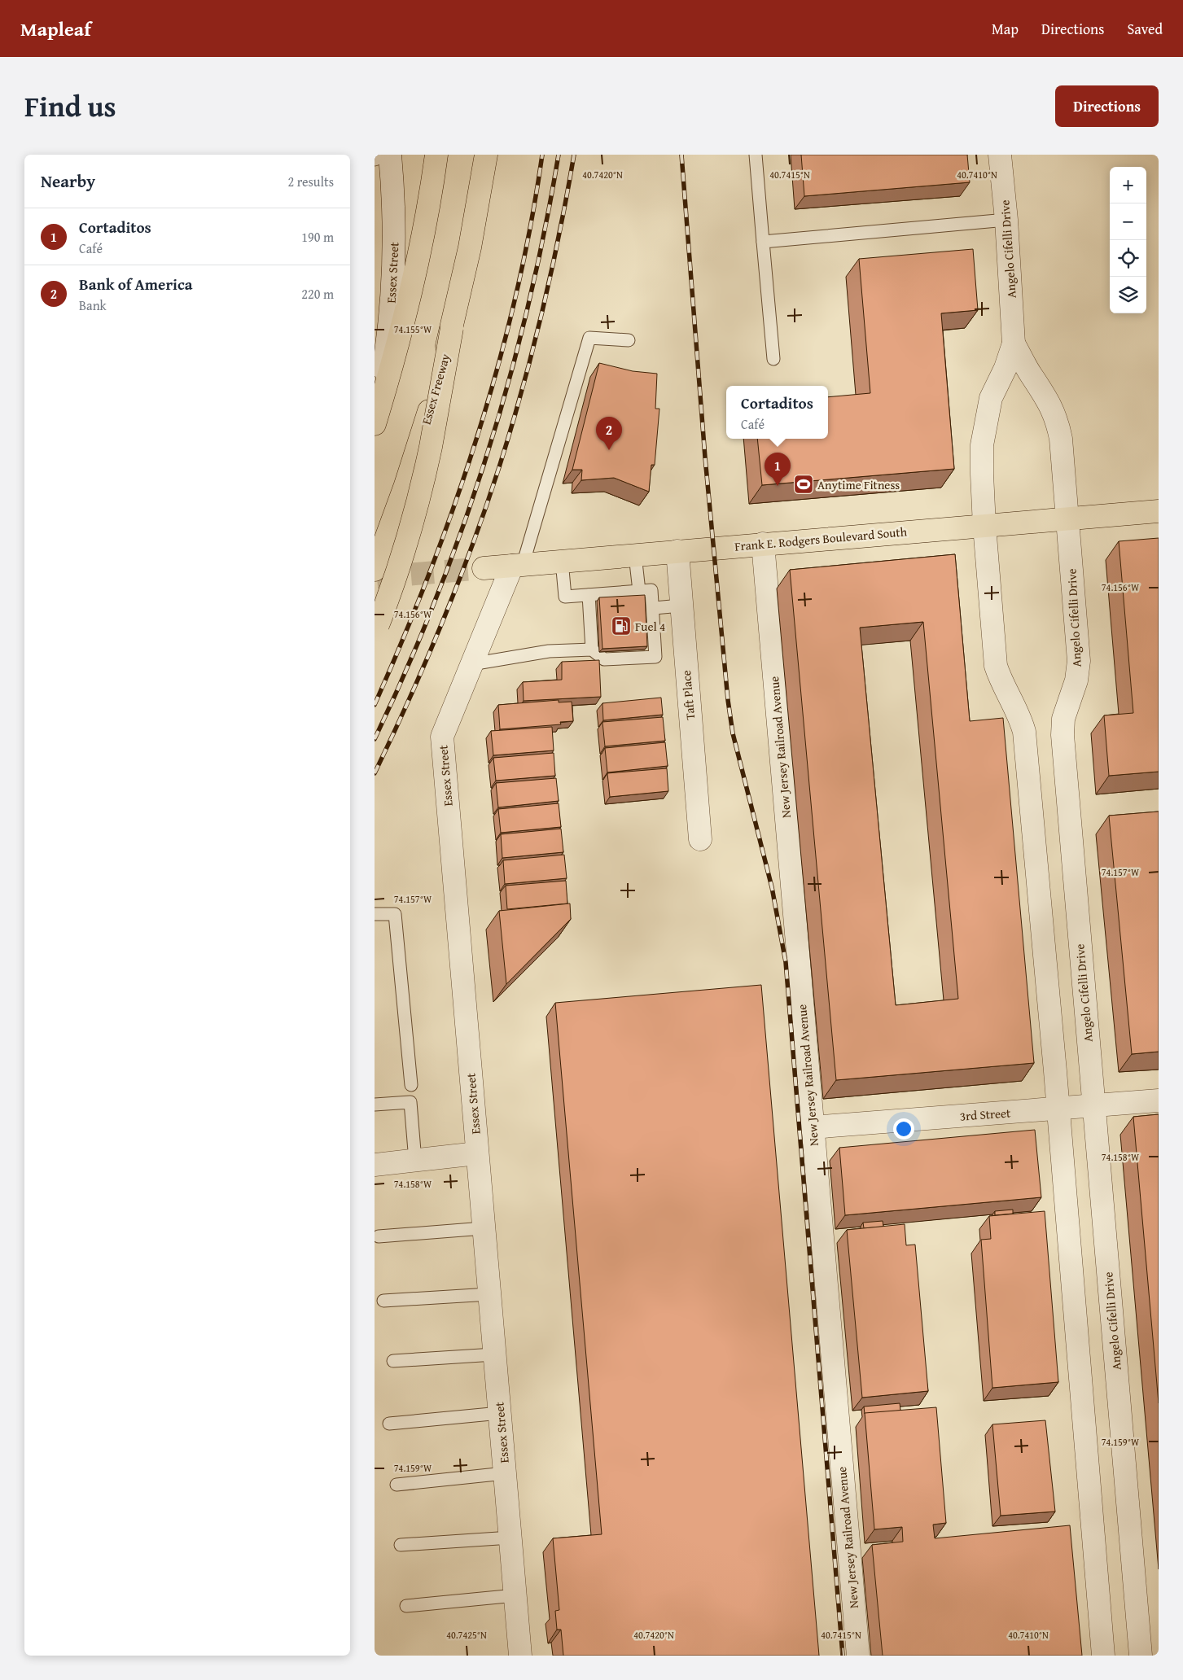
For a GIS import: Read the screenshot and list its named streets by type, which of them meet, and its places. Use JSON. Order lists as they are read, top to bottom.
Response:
{
  "streets": {
    "main road": ["Essex Freeway", "Frank E. Rodgers Boulevard South"],
    "street": [
      "Angelo Cifelli Drive",
      "Essex Street",
      "Taft Place",
      "New Jersey Railroad Avenue",
      "3rd Street"
    ]
  },
  "crossings": [
    ["Angelo Cifelli Drive", "Frank E. Rodgers Boulevard South"],
    ["Angelo Cifelli Drive", "3rd Street"],
    ["Essex Street", "Frank E. Rodgers Boulevard South"],
    ["Frank E. Rodgers Boulevard South", "Taft Place"],
    ["Frank E. Rodgers Boulevard South", "New Jersey Railroad Avenue"],
    ["New Jersey Railroad Avenue", "3rd Street"]
  ],
  "places": {
    "sports": ["Anytime Fitness"],
    "fuel station": ["Fuel 4"]
  },
  "page": {
    "header": "Mapleaf",
    "nav": ["Map", "Directions", "Saved"],
    "title": "Find us",
    "buttons": "Directions",
    "heading": ["Nearby", "2 results"],
    "map_buttons": ["+", "−"],
    "list": [
      {
        "mark": "1",
        "name": "Cortaditos",
        "note": "Café",
        "value": "190 m"
      },
      {
        "mark": "2",
        "name": "Bank of America",
        "note": "Bank",
        "value": "220 m"
      }
    ],
    "popup": ["Cortaditos", "Café"],
    "pins": ["2", "1"]
  },
  "coordinates": [
    "40.7420°N",
    "40.7415°N",
    "40.7410°N",
    "74.155°W",
    "74.156°W",
    "74.157°W",
    "74.158°W",
    "74.159°W",
    "40.7425°N"
  ]
}
